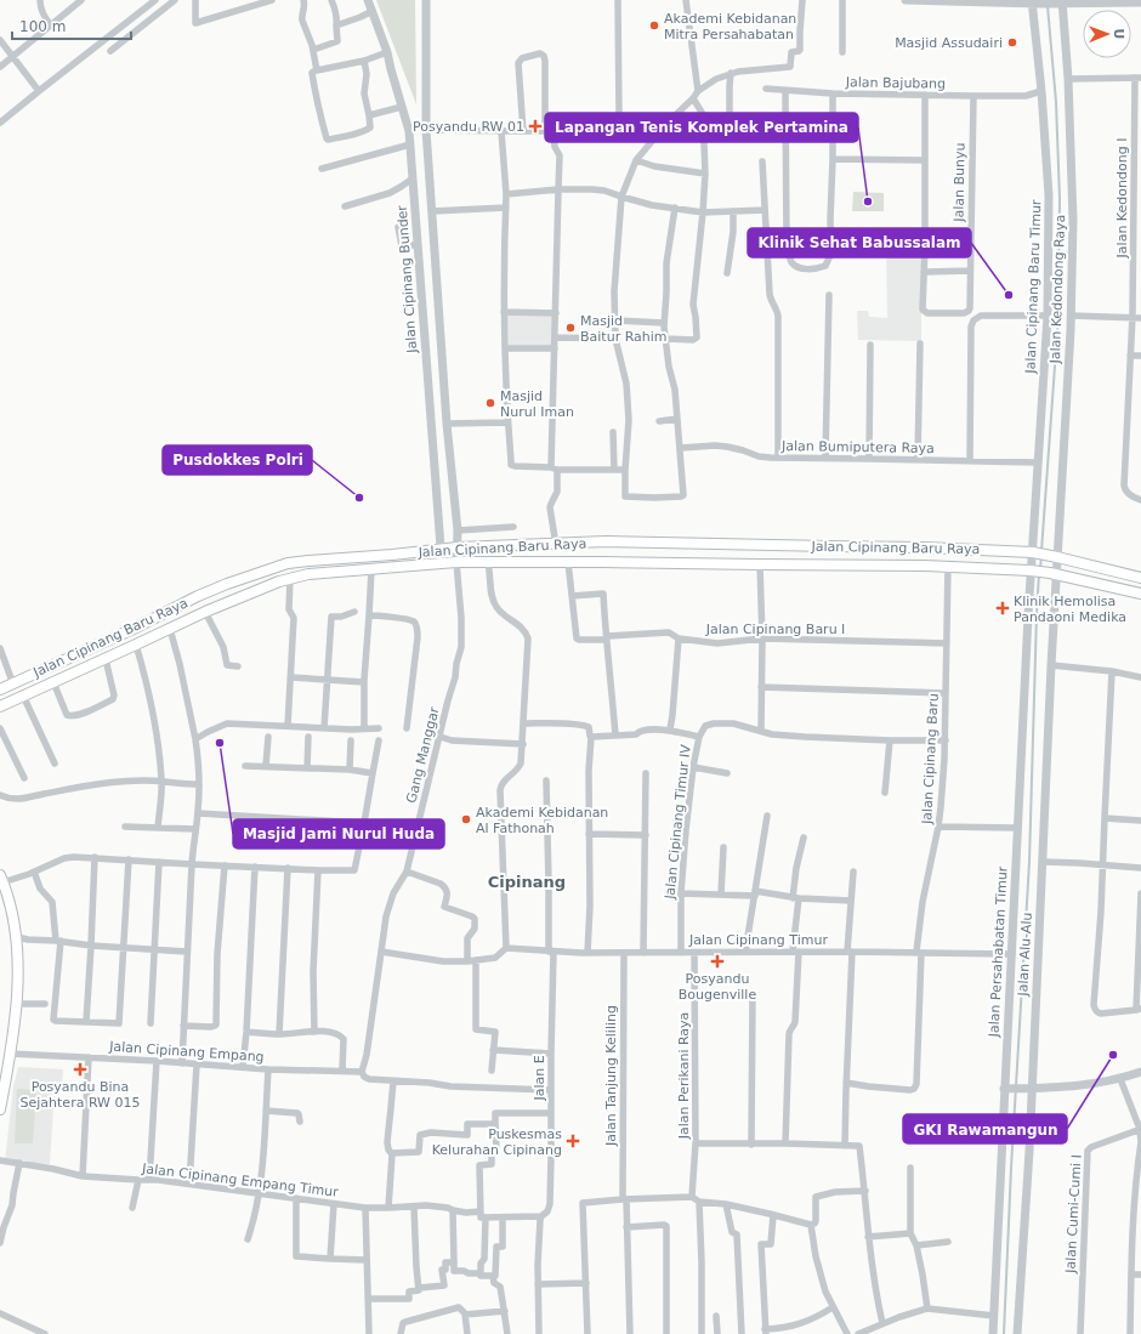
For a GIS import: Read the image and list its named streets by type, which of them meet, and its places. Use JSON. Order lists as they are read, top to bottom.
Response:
{
  "streets": {
    "main road": ["Jalan Cipinang Baru Raya"],
    "street": [
      "Jalan Bajubang",
      "Jalan Bunyu",
      "Jalan Kedondong I",
      "Jalan Cipinang Bunder",
      "Jalan Cipinang Baru Timur",
      "Jalan Kedondong Raya",
      "Jalan Bumiputera Raya",
      "Jalan Cipinang Baru I",
      "Gang Manggar",
      "Jalan Cipinang Baru",
      "Jalan Cipinang Timur IV",
      "Jalan Cipinang Timur",
      "Jalan Persahabatan Timur",
      "Jalan Alu-Alu",
      "Jalan Cipinang Empang",
      "Jalan Tanjung Keliling",
      "Jalan Perikani Raya",
      "Jalan E",
      "Jalan Cipinang Empang Timur",
      "Jalan Cumi-Cumi I"
    ]
  },
  "crossings": [
    ["Jalan Bajubang", "Jalan Bunyu"],
    ["Jalan Bajubang", "Jalan Cipinang Baru Timur"],
    ["Jalan Kedondong I", "Jalan Kedondong Raya"],
    ["Jalan Cipinang Bunder", "Jalan Cipinang Baru Raya"],
    ["Jalan Cipinang Baru Timur", "Jalan Bumiputera Raya"],
    ["Jalan Cipinang Baru Timur", "Jalan Cipinang Baru Raya"],
    ["Jalan Cipinang Baru Timur", "Jalan Persahabatan Timur"],
    ["Jalan Kedondong Raya", "Jalan Cipinang Baru Raya"],
    ["Jalan Kedondong Raya", "Jalan Alu-Alu"],
    ["Jalan Cipinang Baru Raya", "Gang Manggar"],
    ["Jalan Cipinang Baru Raya", "Jalan Cipinang Baru"],
    ["Jalan Cipinang Baru Raya", "Jalan Persahabatan Timur"],
    ["Jalan Cipinang Baru Raya", "Jalan Alu-Alu"],
    ["Jalan Cipinang Baru I", "Jalan Cipinang Baru"],
    ["Gang Manggar", "Jalan Cipinang Timur"],
    ["Jalan Cipinang Baru", "Jalan Cipinang Timur"],
    ["Jalan Cipinang Timur IV", "Jalan Cipinang Timur"],
    ["Jalan Cipinang Timur", "Jalan Persahabatan Timur"],
    ["Jalan Cipinang Timur", "Jalan Tanjung Keliling"],
    ["Jalan Cipinang Timur", "Jalan Perikani Raya"],
    ["Jalan Cipinang Timur", "Jalan E"],
    ["Jalan E", "Jalan Cipinang Empang Timur"]
  ],
  "districts": ["Cipinang"],
  "places": {
    "other": [
      "Akademi Kebidanan Mitra Persahabatan",
      "Masjid Assudairi",
      "Lapangan Tenis Komplek Pertamina",
      "Klinik Sehat Babussalam",
      "Masjid Baitur Rahim",
      "Masjid Nurul Iman",
      "Pusdokkes Polri",
      "Masjid Jami Nurul Huda",
      "Akademi Kebidanan Al Fathonah",
      "GKI Rawamangun"
    ],
    "health": [
      "Posyandu RW 01",
      "Klinik Hemolisa Pandaoni Medika",
      "Posyandu Bougenville",
      "Posyandu Bina Sejahtera RW 015",
      "Puskesmas Kelurahan Cipinang"
    ]
  },
  "scale_bar": "100 m",
  "north": "right"
}
